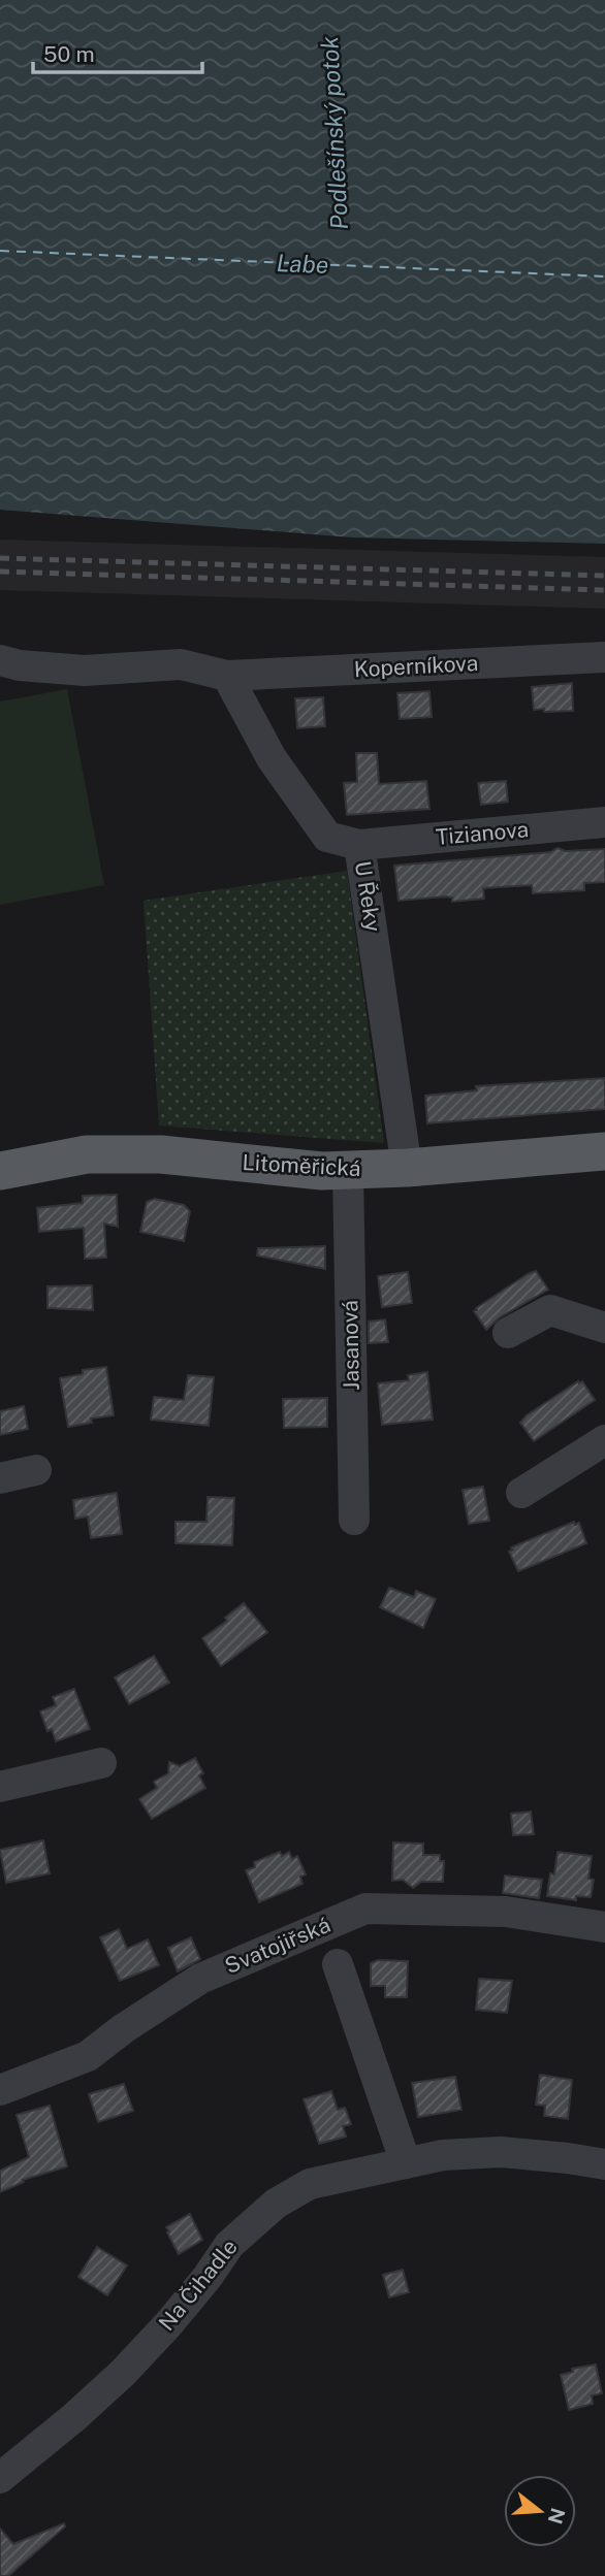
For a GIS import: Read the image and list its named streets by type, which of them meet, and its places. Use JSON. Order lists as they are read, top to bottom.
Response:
{
  "streets": {
    "main road": ["Litoměřická"],
    "street": [
      "Koperníkova",
      "Tizianova",
      "U Řeky",
      "Jasanová",
      "Svatojiřská",
      "Na Čihadle"
    ]
  },
  "crossings": [
    ["Koperníkova", "U Řeky"],
    ["Tizianova", "U Řeky"],
    ["U Řeky", "Litoměřická"],
    ["Litoměřická", "Jasanová"]
  ],
  "water": ["Podlešínský potok", "Labe"],
  "scale_bar": "50 m",
  "north": "right"
}
